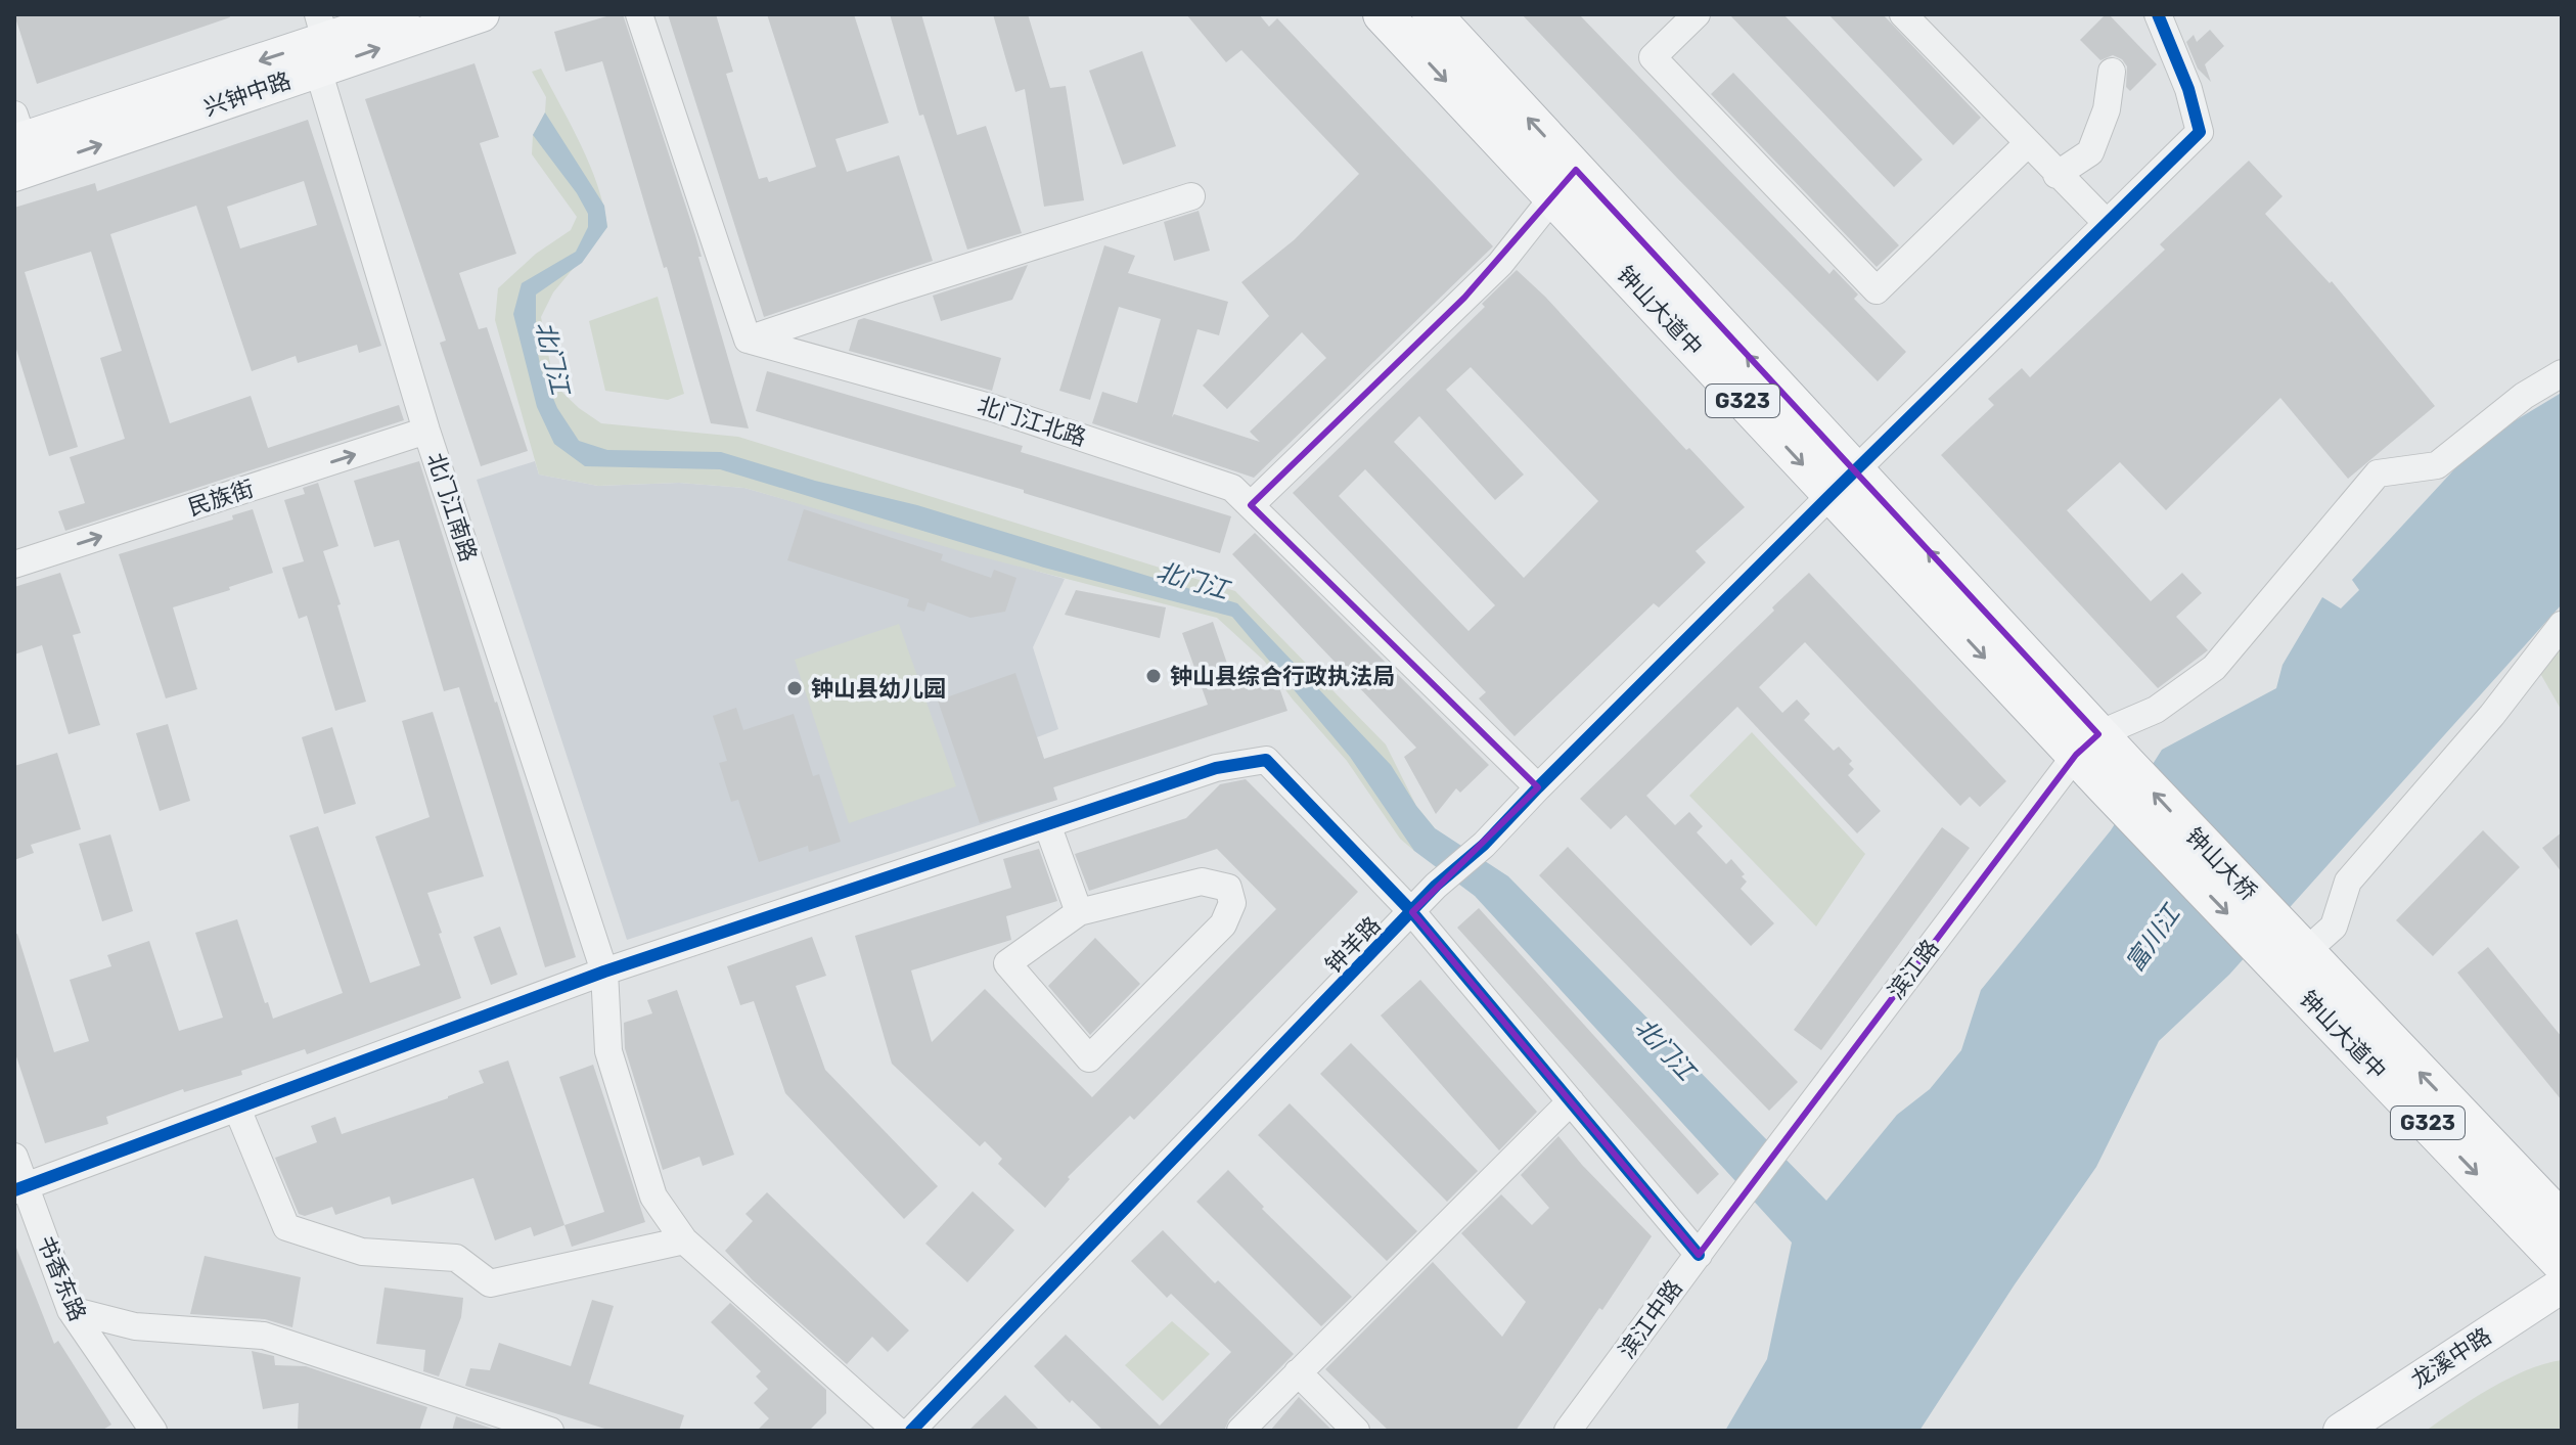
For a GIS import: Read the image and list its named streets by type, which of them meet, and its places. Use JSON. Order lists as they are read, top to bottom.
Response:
{
  "streets": {
    "highway": ["钟山大道中", "G323", "钟山大桥"],
    "main road": ["兴钟中路", "龙溪中路"],
    "street": [
      "北门江北路",
      "民族街",
      "北门江南路",
      "钟羊路",
      "滨江路",
      "书香东路",
      "滨江中路"
    ]
  },
  "crossings": [
    ["兴钟中路", "北门江南路"],
    ["钟山大道中", "钟山大桥"],
    ["钟山大道中", "钟羊路"],
    ["钟山大道中", "滨江路"],
    ["北门江北路", "钟羊路"],
    ["民族街", "北门江南路"],
    ["滨江路", "滨江中路"]
  ],
  "one_way": ["民族街"],
  "water": ["北门江", "富川江"],
  "places": ["钟山县综合行政执法局", "钟山县幼儿园"]
}
